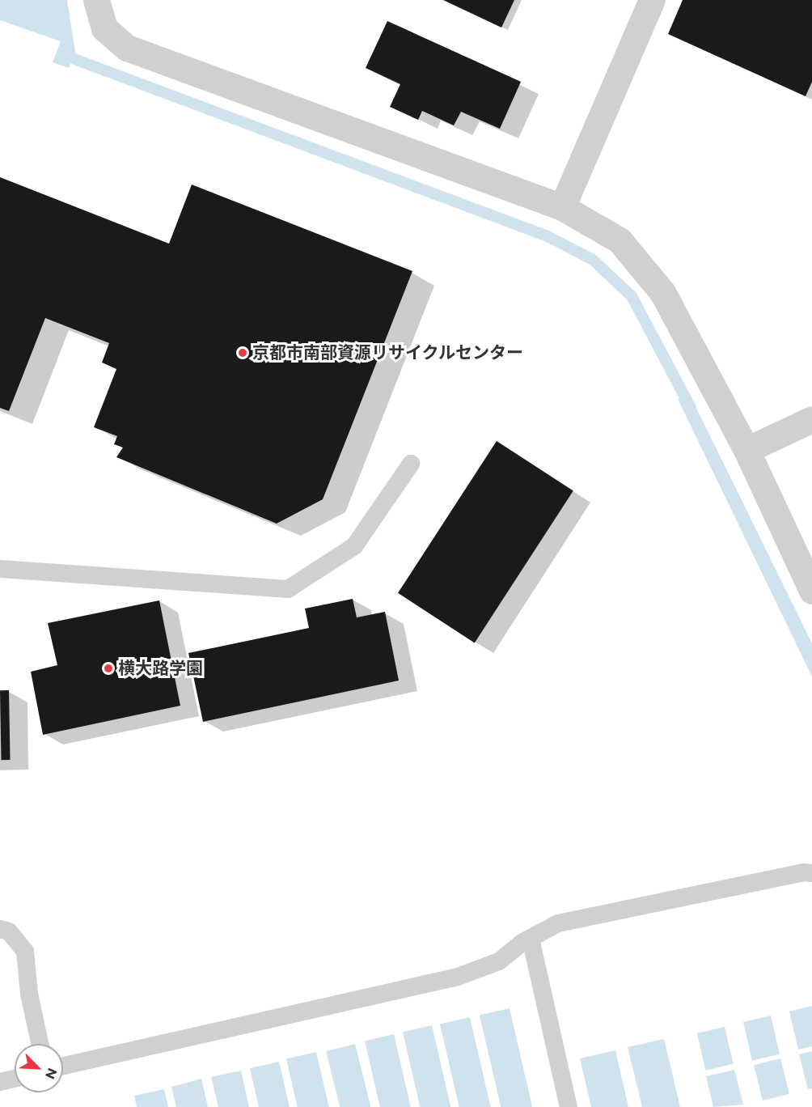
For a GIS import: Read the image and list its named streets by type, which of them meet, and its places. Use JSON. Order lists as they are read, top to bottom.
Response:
{
  "places": ["京都市南部資源リサイクルセンター", "横大路学園"],
  "north": "bottom right"
}
